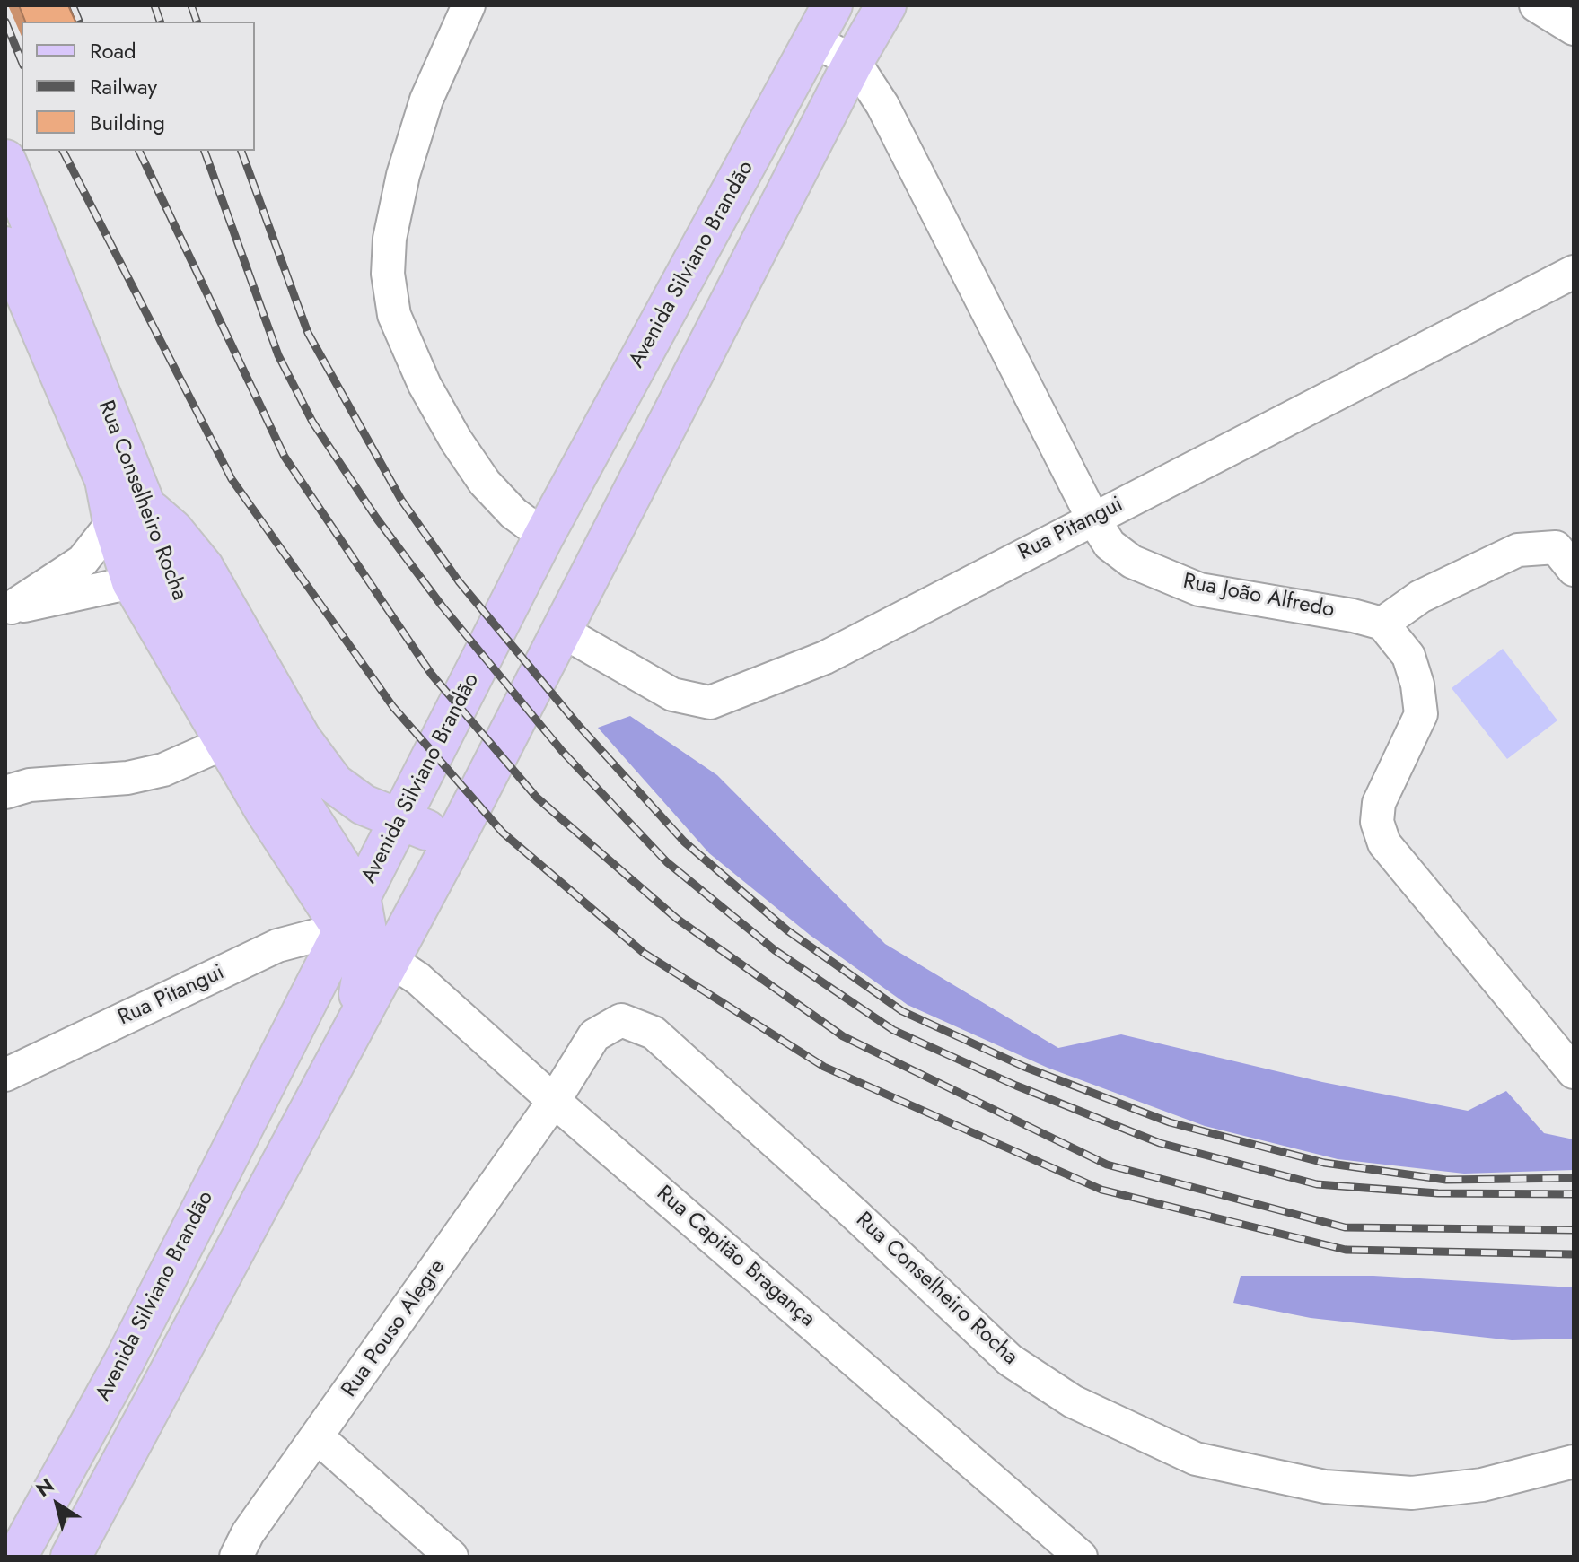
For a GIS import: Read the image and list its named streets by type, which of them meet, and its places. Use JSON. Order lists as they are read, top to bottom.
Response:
{
  "streets": {
    "main road": ["Avenida Silviano Brandão", "Rua Conselheiro Rocha"],
    "street": [
      "Rua Pitangui",
      "Rua João Alfredo",
      "Rua Capitão Bragança",
      "Rua Pouso Alegre"
    ]
  },
  "crossings": [
    ["Avenida Silviano Brandão", "Rua Conselheiro Rocha"],
    ["Avenida Silviano Brandão", "Rua Pitangui"],
    ["Rua Conselheiro Rocha", "Rua Pitangui"],
    ["Rua Conselheiro Rocha", "Rua Capitão Bragança"],
    ["Rua Conselheiro Rocha", "Rua Pouso Alegre"],
    ["Rua Pitangui", "Rua João Alfredo"],
    ["Rua Capitão Bragança", "Rua Pouso Alegre"]
  ],
  "legend": ["Road", "Railway", "Building"],
  "north": "top left"
}
